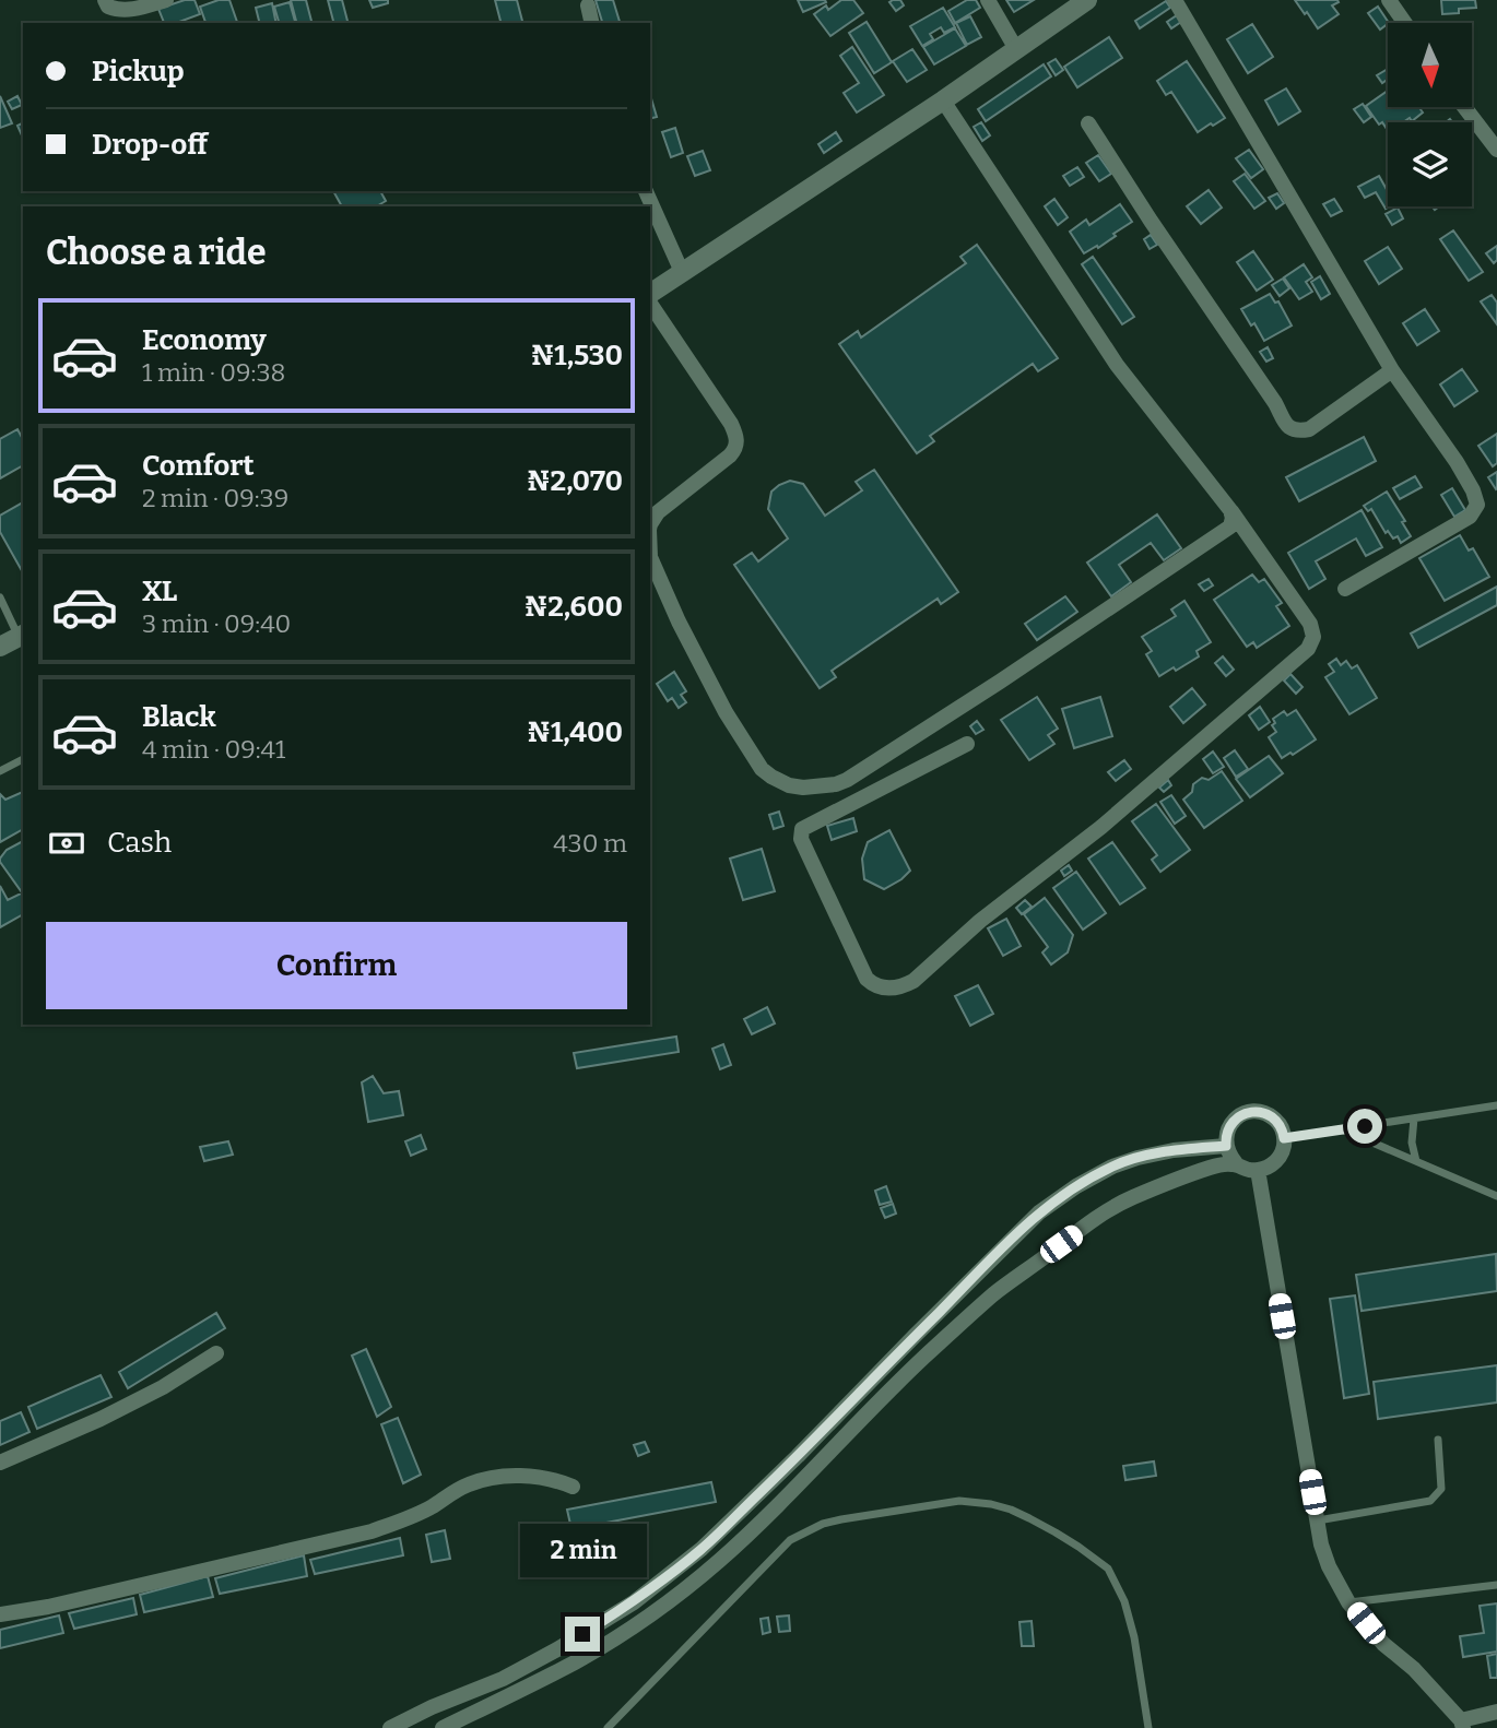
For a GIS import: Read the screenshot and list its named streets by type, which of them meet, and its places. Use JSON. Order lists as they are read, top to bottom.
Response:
{
  "north": "bottom",
  "page": {
    "banner": ["Pickup", "Drop-off"],
    "heading": "Choose a ride",
    "list": [
      {
        "name": "Economy",
        "note": "1 min · 09:38",
        "value": "₦1,530"
      },
      {
        "name": "Comfort",
        "note": "2 min · 09:39",
        "value": "₦2,070"
      },
      {
        "name": "XL",
        "note": "3 min · 09:40",
        "value": "₦2,600"
      },
      {
        "name": "Black",
        "note": "4 min · 09:41",
        "value": "₦1,400"
      }
    ],
    "pay": ["Cash", "430 m"],
    "buttons": "Confirm",
    "bubble": "2 min"
  }
}
